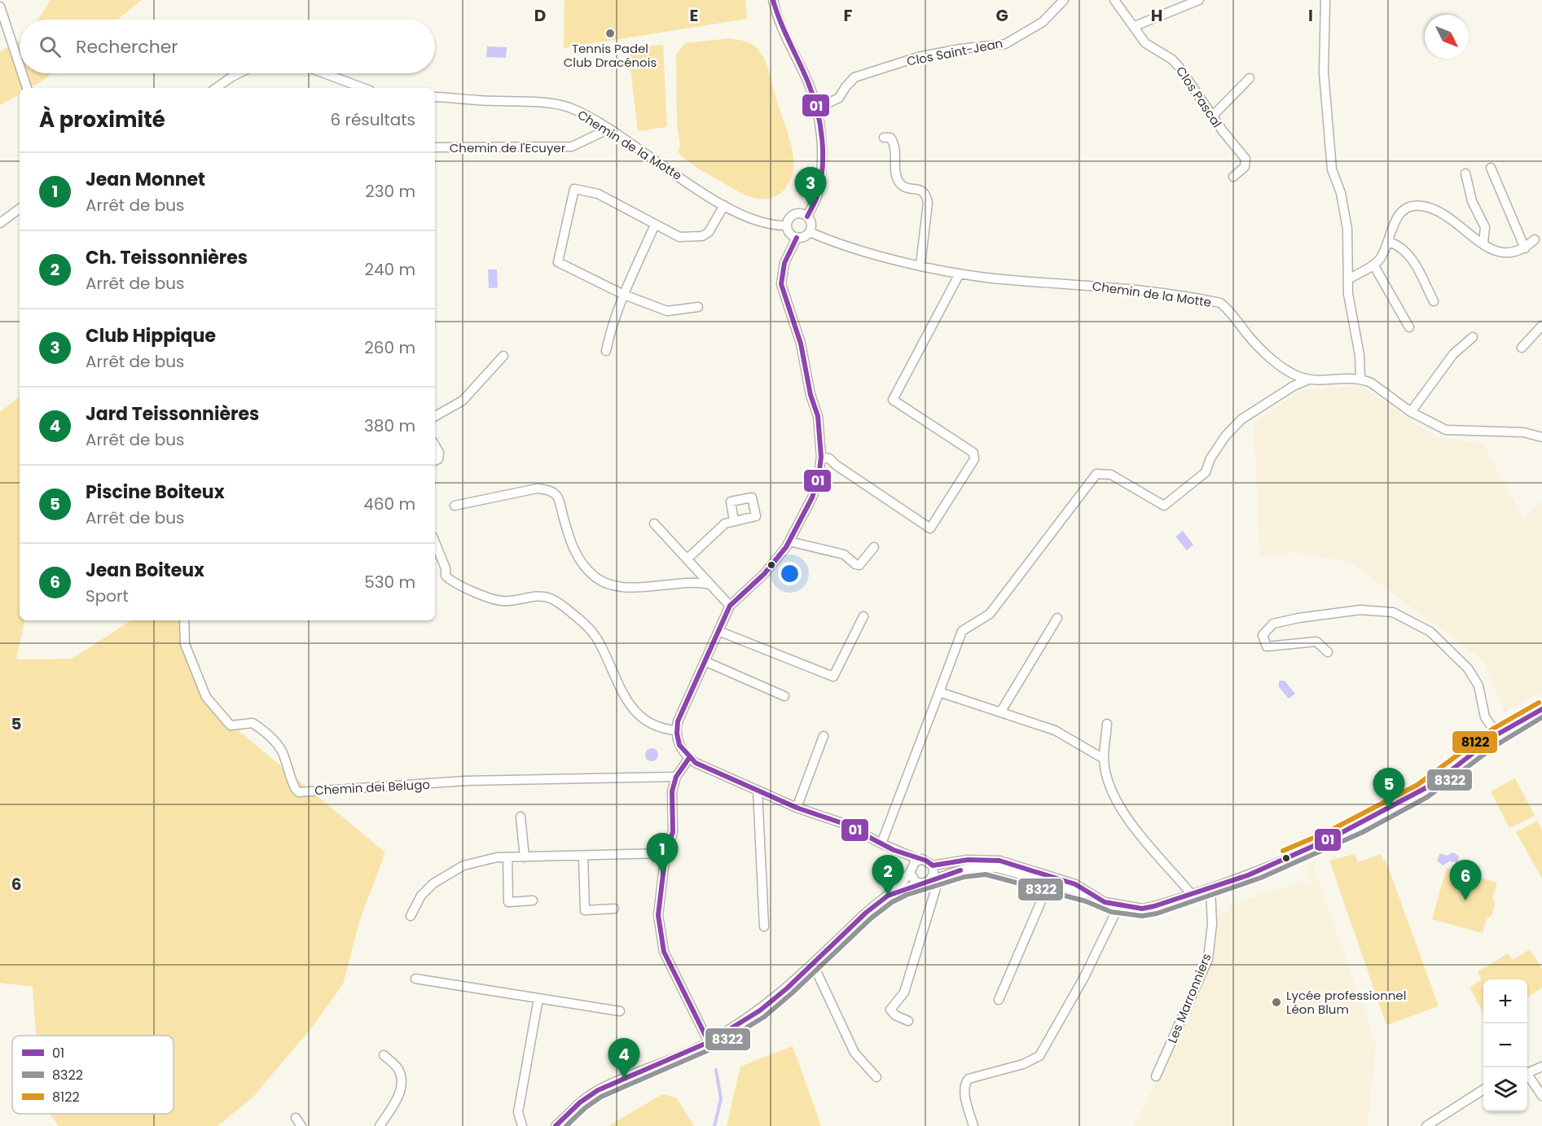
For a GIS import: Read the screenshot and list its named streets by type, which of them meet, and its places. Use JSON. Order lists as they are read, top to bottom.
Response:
{
  "streets": {
    "street": [
      "Clos Saint-Jean",
      "Clos Pascal",
      "Chemin de la Motte",
      "Chemin de l'Ecuyer",
      "Chemin dei Belugo",
      "Les Marronniers"
    ]
  },
  "crossings": [
    ["Chemin de la Motte", "Chemin de l'Ecuyer"]
  ],
  "places": ["Tennis Padel Club Dracénois", "Lycée professionnel Léon Blum"],
  "lines": ["transit line 01", "transit line 8122", "transit line 8322"],
  "legend": ["01", "8322", "8122"],
  "north": "bottom right",
  "page": {
    "search": "Rechercher",
    "heading": ["À proximité", "6 résultats"],
    "list": [
      {
        "mark": "1",
        "name": "Jean Monnet",
        "note": "Arrêt de bus",
        "value": "230 m"
      },
      {
        "mark": "2",
        "name": "Ch. Teissonnières",
        "note": "Arrêt de bus",
        "value": "240 m"
      },
      {
        "mark": "3",
        "name": "Club Hippique",
        "note": "Arrêt de bus",
        "value": "260 m"
      },
      {
        "mark": "4",
        "name": "Jard Teissonnières",
        "note": "Arrêt de bus",
        "value": "380 m"
      },
      {
        "mark": "5",
        "name": "Piscine Boiteux",
        "note": "Arrêt de bus",
        "value": "460 m"
      },
      {
        "mark": "6",
        "name": "Jean Boiteux",
        "note": "Sport",
        "value": "530 m"
      }
    ],
    "pins": [
      "3",
      "5",
      "1",
      "2",
      "6",
      "4"
    ],
    "map_buttons": ["+", "−"]
  },
  "grid": {
    "columns": [
      "D",
      "E",
      "F",
      "G",
      "H",
      "I"
    ],
    "rows": ["5", "6"]
  }
}
